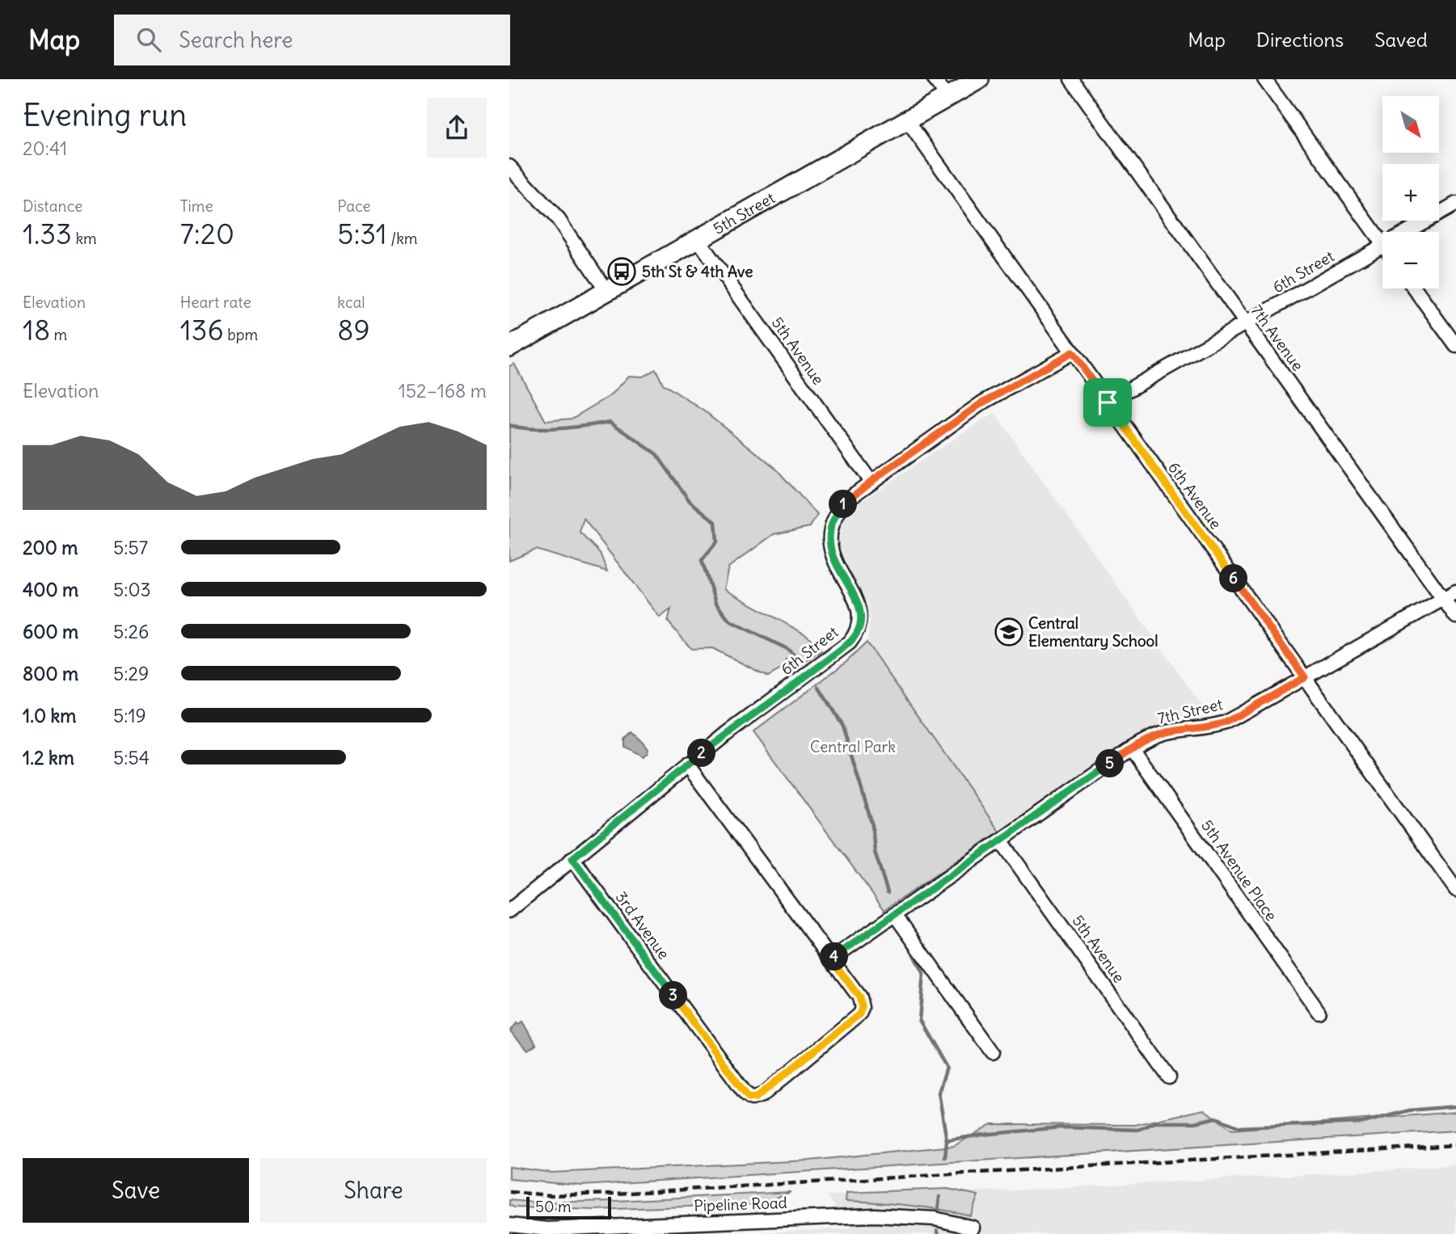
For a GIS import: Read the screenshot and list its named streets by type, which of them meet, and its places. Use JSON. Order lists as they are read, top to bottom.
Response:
{
  "streets": {
    "street": [
      "5th Street",
      "6th Street",
      "7th Avenue",
      "5th Avenue",
      "6th Avenue",
      "7th Street",
      "5th Avenue Place",
      "3rd Avenue",
      "Pipeline Road"
    ]
  },
  "crossings": [
    ["5th Street", "5th Avenue"],
    ["5th Street", "6th Avenue"],
    ["6th Street", "7th Avenue"],
    ["6th Street", "5th Avenue"],
    ["6th Street", "6th Avenue"],
    ["6th Street", "3rd Avenue"],
    ["7th Avenue", "7th Street"],
    ["5th Avenue", "7th Street"],
    ["6th Avenue", "7th Street"],
    ["7th Street", "5th Avenue Place"],
    ["7th Street", "3rd Avenue"]
  ],
  "parks": ["Central Park"],
  "places": {
    "bus stop": ["5th St & 4th Ave"],
    "school or university": ["Central Elementary School"]
  },
  "scale_bar": "50 m",
  "north": "bottom right",
  "page": {
    "header": "Map",
    "search": "Search here",
    "nav": ["Map", "Directions", "Saved"],
    "heading": ["Evening run", "20:41"],
    "map_buttons": ["+", "−"],
    "stats": [
      ["Distance", "1.33 km"],
      ["Time", "7:20"],
      ["Pace", "5:31 /km"],
      ["Elevation", "18 m"],
      ["Heart rate", "136 bpm"],
      ["kcal", "89"]
    ],
    "chart": ["Elevation", "152–168 m"],
    "pins": [
      "1",
      "6",
      "2",
      "5",
      "4",
      "3"
    ],
    "list": [
      {
        "name": "200 m",
        "note": "5:57"
      },
      {
        "name": "400 m",
        "note": "5:03"
      },
      {
        "name": "600 m",
        "note": "5:26"
      },
      {
        "name": "800 m",
        "note": "5:29"
      },
      {
        "name": "1.0 km",
        "note": "5:19"
      },
      {
        "name": "1.2 km",
        "note": "5:54"
      }
    ],
    "buttons": ["Save", "Share"],
    "scale": "50 m"
  }
}
